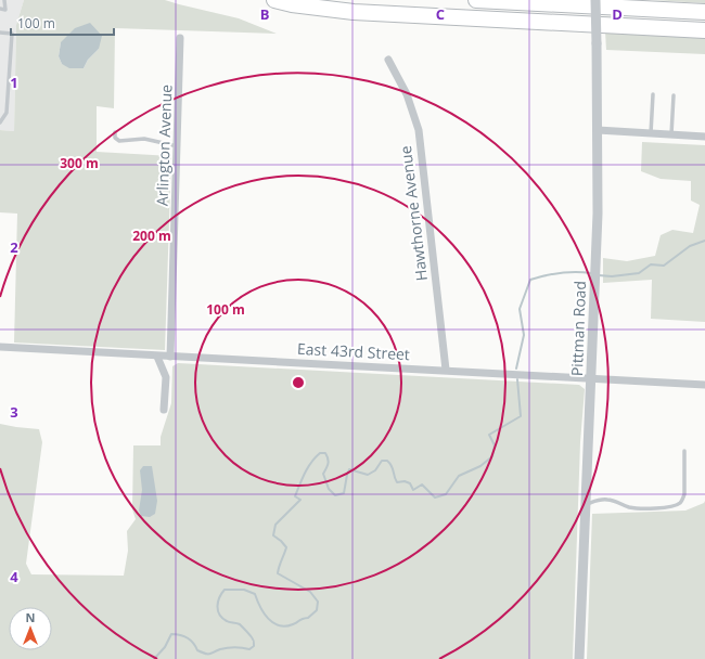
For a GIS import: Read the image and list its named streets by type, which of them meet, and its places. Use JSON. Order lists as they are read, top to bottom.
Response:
{
  "streets": {
    "street": [
      "Arlington Avenue",
      "Hawthorne Avenue",
      "Pittman Road",
      "East 43rd Street"
    ]
  },
  "crossings": [
    ["Arlington Avenue", "East 43rd Street"],
    ["Hawthorne Avenue", "East 43rd Street"],
    ["Pittman Road", "East 43rd Street"]
  ],
  "scale_bar": "100 m",
  "north": "top",
  "grid": {
    "columns": ["B", "C", "D"],
    "rows": [
      "1",
      "2",
      "3",
      "4"
    ]
  },
  "rings": ["300 m", "200 m", "100 m"]
}
